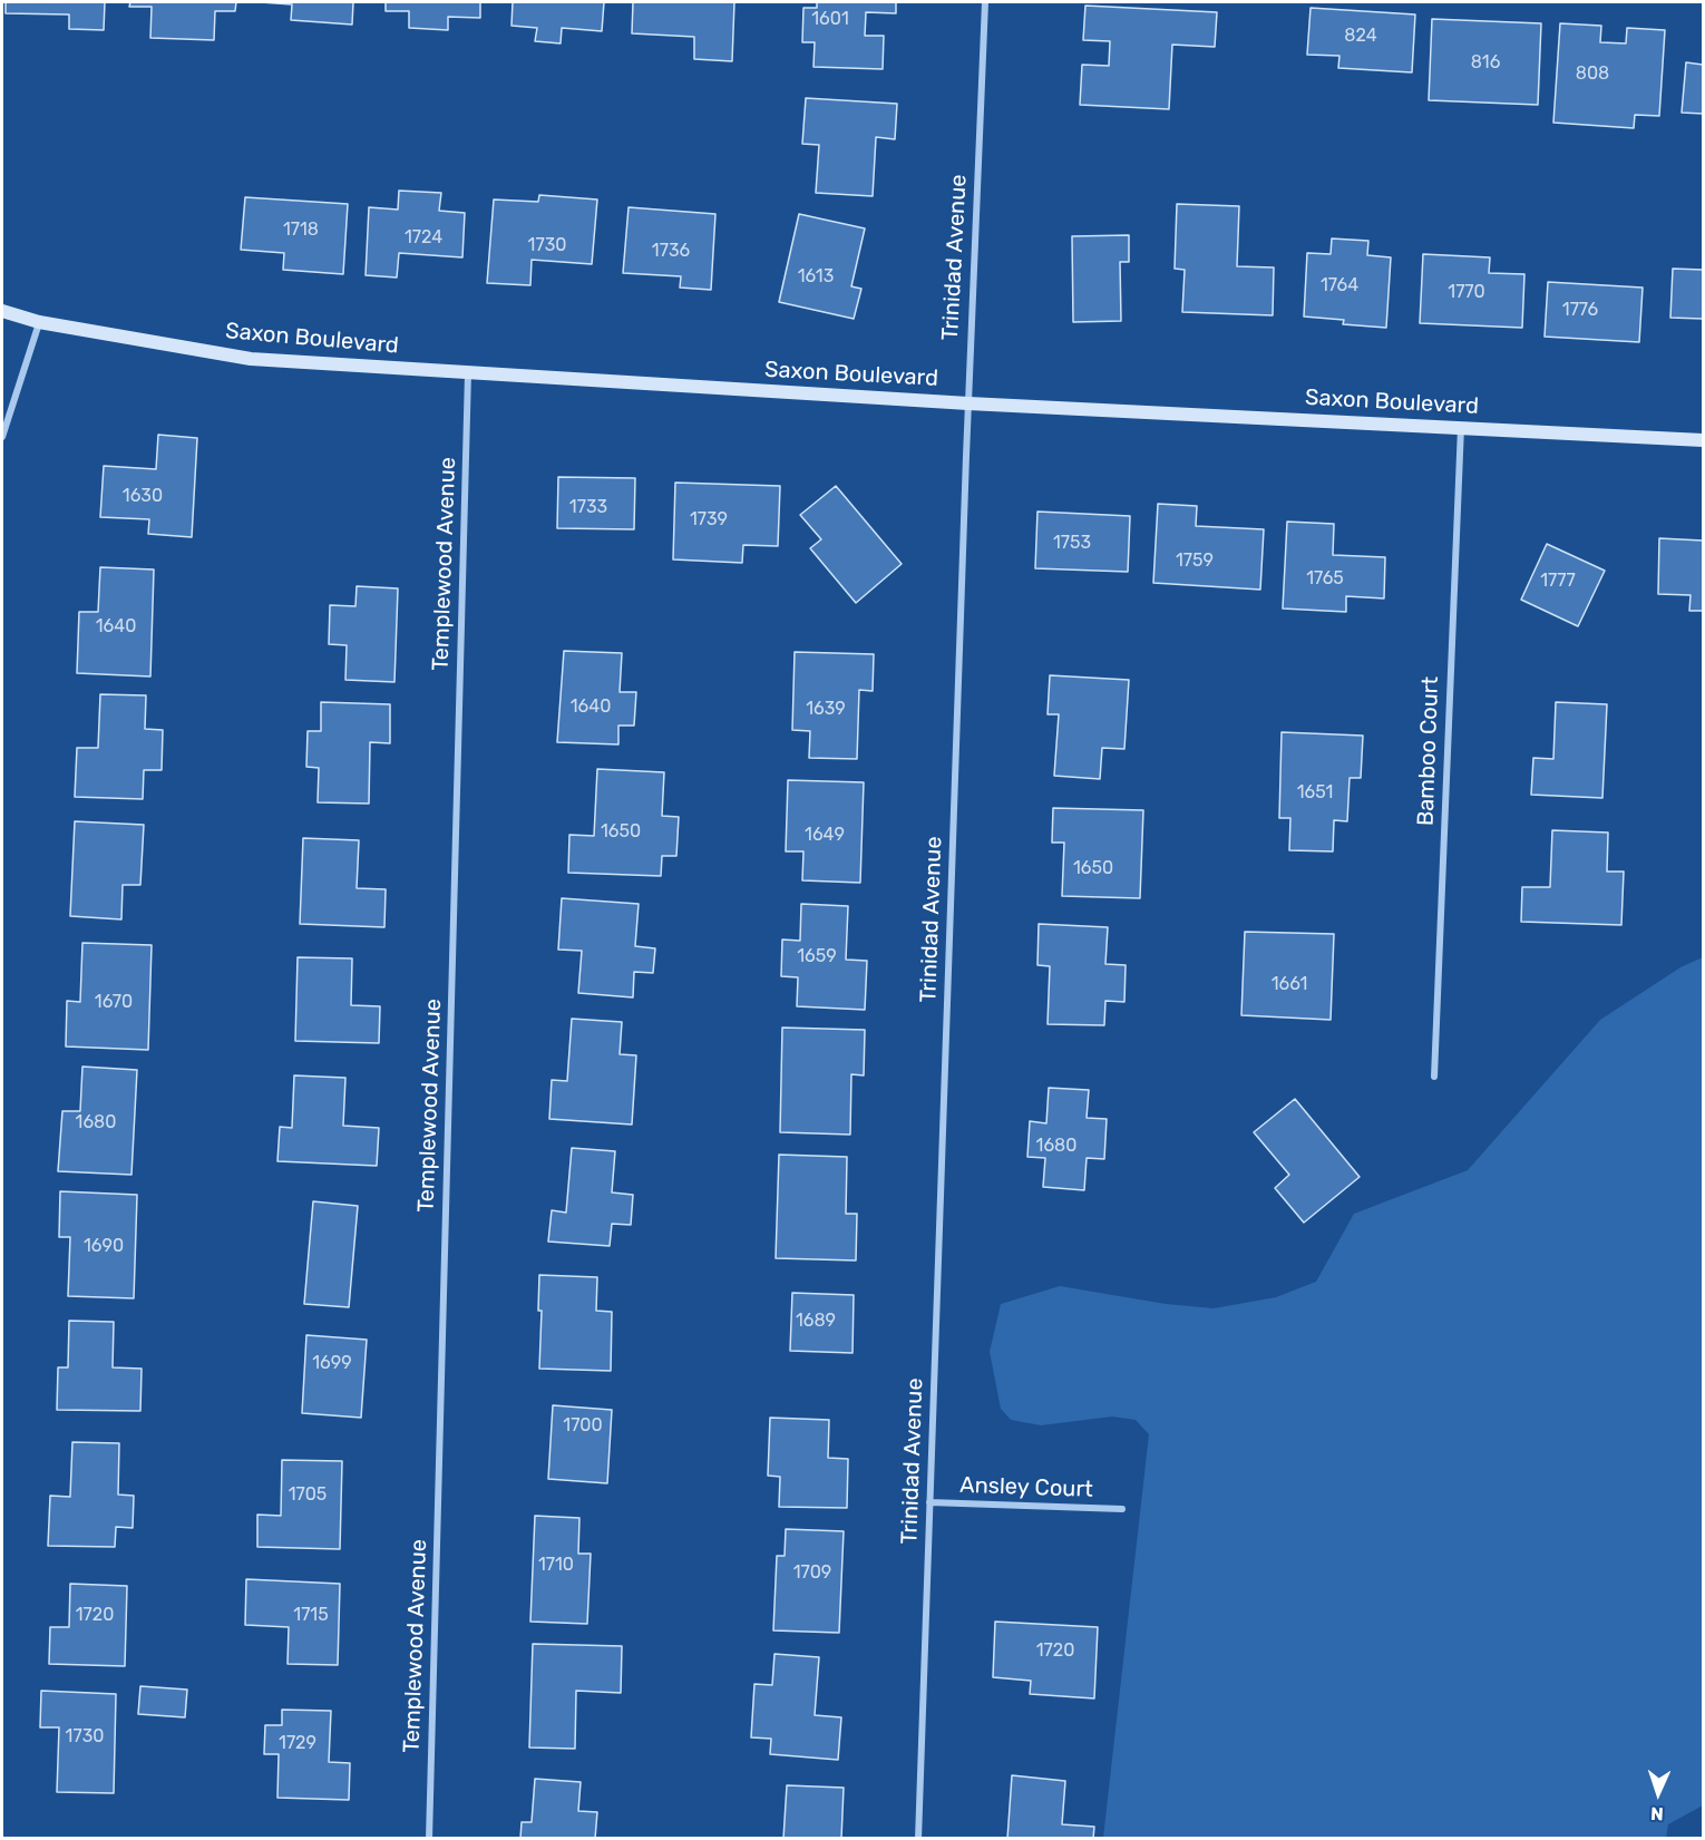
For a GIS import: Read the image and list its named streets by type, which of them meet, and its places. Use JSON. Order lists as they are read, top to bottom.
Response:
{
  "streets": {
    "main road": ["Saxon Boulevard"],
    "street": [
      "Trinidad Avenue",
      "Templewood Avenue",
      "Bamboo Court",
      "Ansley Court"
    ]
  },
  "crossings": [
    ["Trinidad Avenue", "Saxon Boulevard"],
    ["Trinidad Avenue", "Ansley Court"],
    ["Saxon Boulevard", "Templewood Avenue"],
    ["Saxon Boulevard", "Bamboo Court"]
  ],
  "house_numbers": [
    "1601",
    "824",
    "816",
    "808",
    "1718",
    "1724",
    "1730",
    "1736",
    "1613",
    "1764",
    "1770",
    "1776",
    "1630",
    "1733",
    "1739",
    "1753",
    "1759",
    "1765",
    "1777",
    "1640",
    "1640",
    "1639",
    "1651",
    "1650",
    "1649",
    "1650",
    "1659",
    "1661",
    "1670",
    "1680",
    "1680",
    "1690",
    "1689",
    "1699",
    "1700",
    "1705",
    "1710",
    "1709",
    "1720",
    "1715",
    "1720",
    "1730",
    "1729"
  ],
  "north": "bottom"
}
